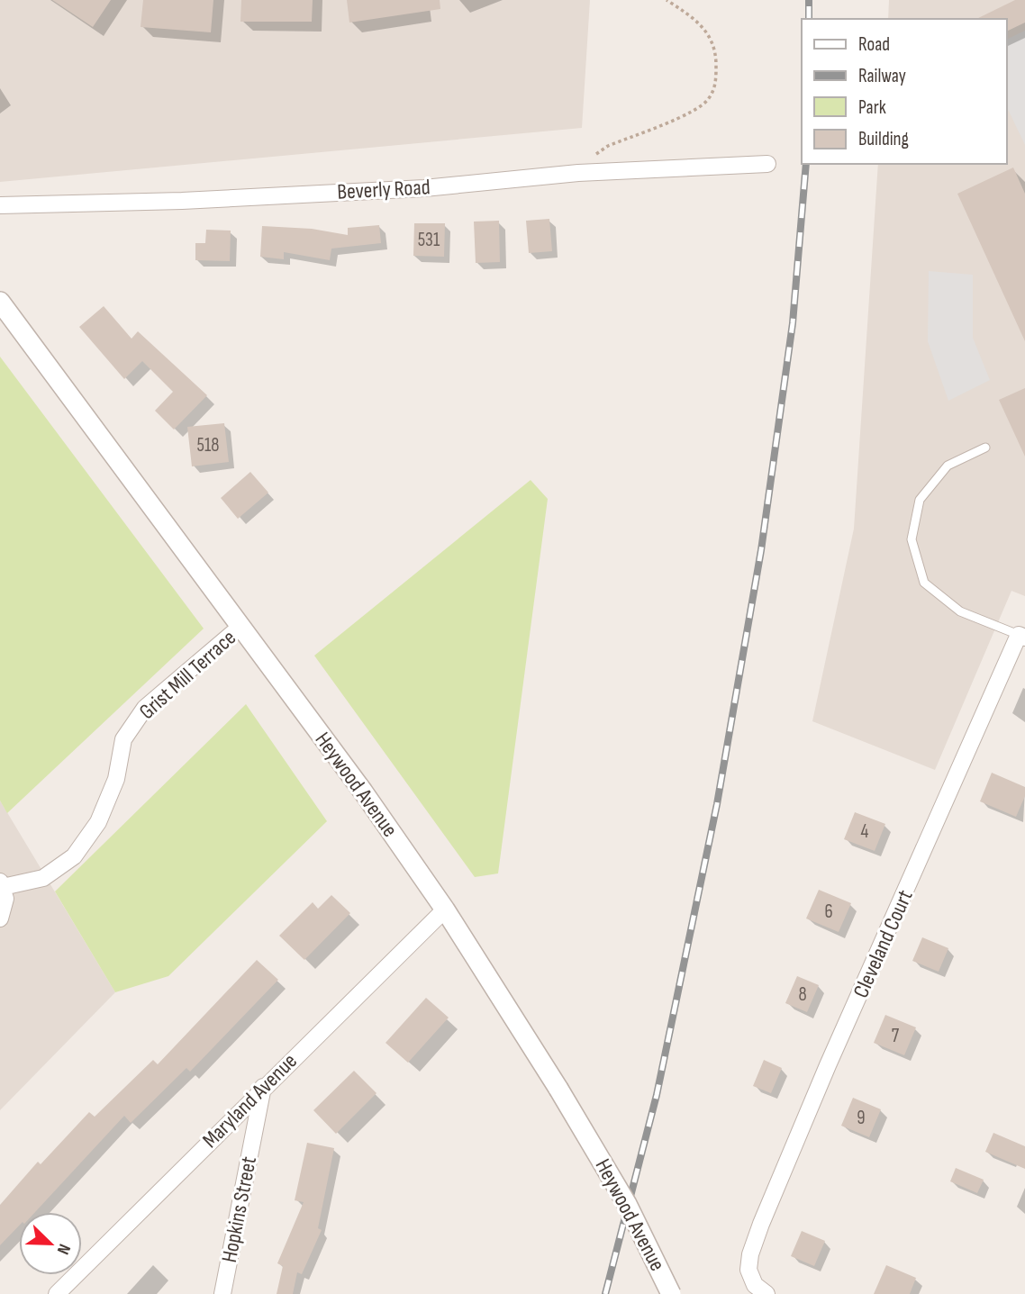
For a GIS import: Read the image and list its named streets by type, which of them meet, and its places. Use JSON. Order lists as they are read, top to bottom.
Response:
{
  "streets": {
    "street": [
      "Beverly Road",
      "Grist Mill Terrace",
      "Heywood Avenue",
      "Cleveland Court",
      "Maryland Avenue",
      "Hopkins Street"
    ]
  },
  "crossings": [
    ["Grist Mill Terrace", "Heywood Avenue"],
    ["Heywood Avenue", "Maryland Avenue"],
    ["Maryland Avenue", "Hopkins Street"]
  ],
  "house_numbers": [
    "531",
    "518",
    "4",
    "6",
    "8",
    "7",
    "9"
  ],
  "legend": [
    "Road",
    "Railway",
    "Park",
    "Building"
  ],
  "north": "bottom right"
}
